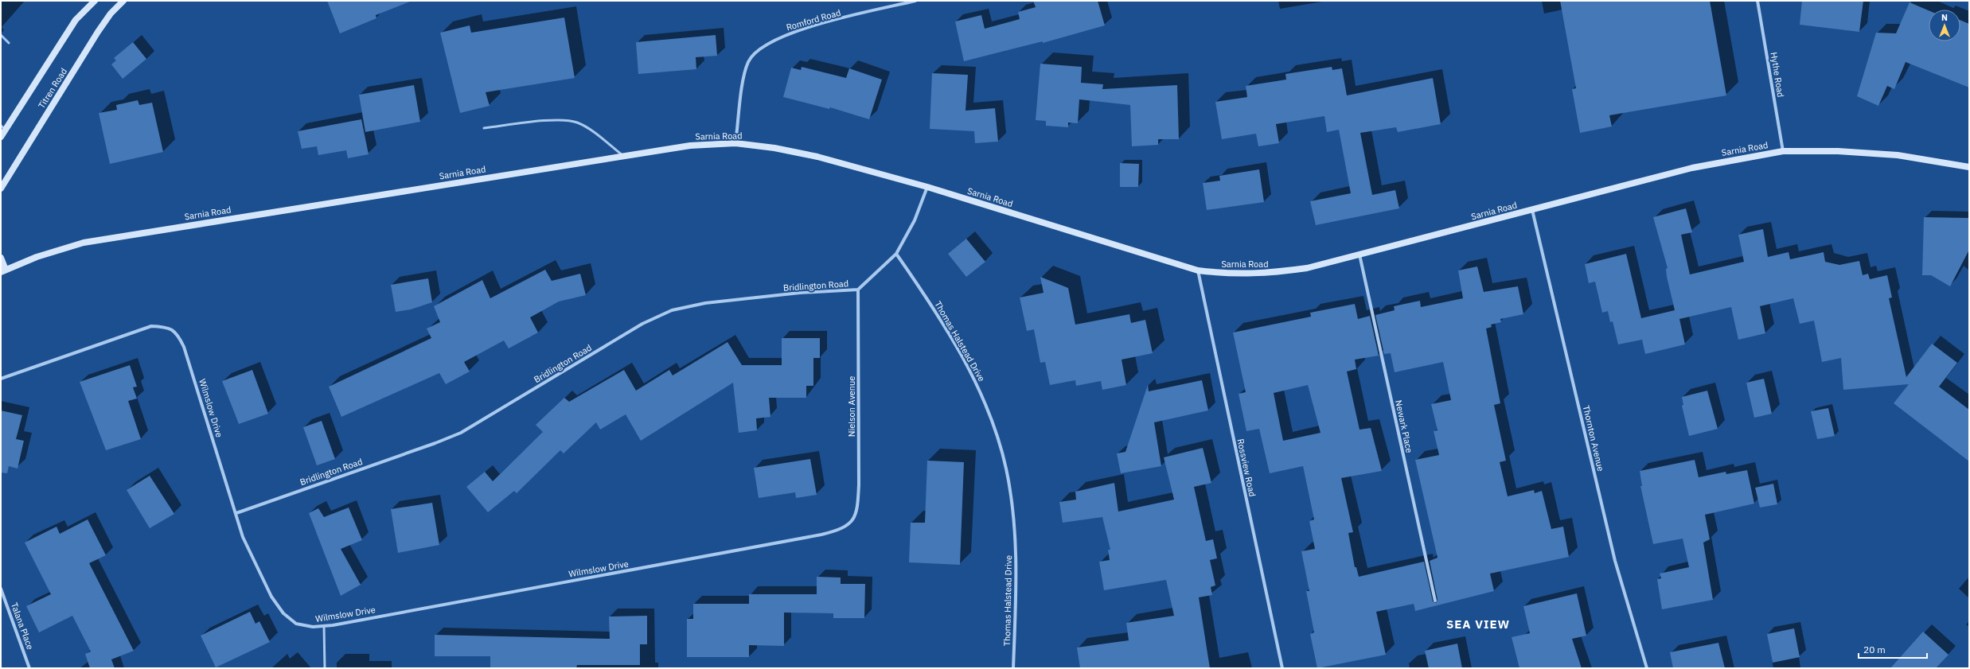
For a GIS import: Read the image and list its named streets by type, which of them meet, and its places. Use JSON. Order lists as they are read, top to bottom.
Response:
{
  "streets": {
    "main road": ["Titren Road", "Sarnia Road"],
    "street": [
      "Romford Road",
      "Hythe Road",
      "Bridlington Road",
      "Thomas Halstead Drive",
      "Nielson Avenue",
      "Wilmslow Drive",
      "Newark Place",
      "Thornton Avenue",
      "Rossview Road",
      "Talana Place"
    ]
  },
  "crossings": [
    ["Romford Road", "Sarnia Road"],
    ["Hythe Road", "Sarnia Road"],
    ["Sarnia Road", "Newark Place"],
    ["Sarnia Road", "Thornton Avenue"],
    ["Sarnia Road", "Rossview Road"],
    ["Bridlington Road", "Thomas Halstead Drive"],
    ["Bridlington Road", "Nielson Avenue"],
    ["Bridlington Road", "Wilmslow Drive"],
    ["Nielson Avenue", "Wilmslow Drive"]
  ],
  "districts": ["SEA VIEW"],
  "scale_bar": "20 m",
  "north": "top"
}
